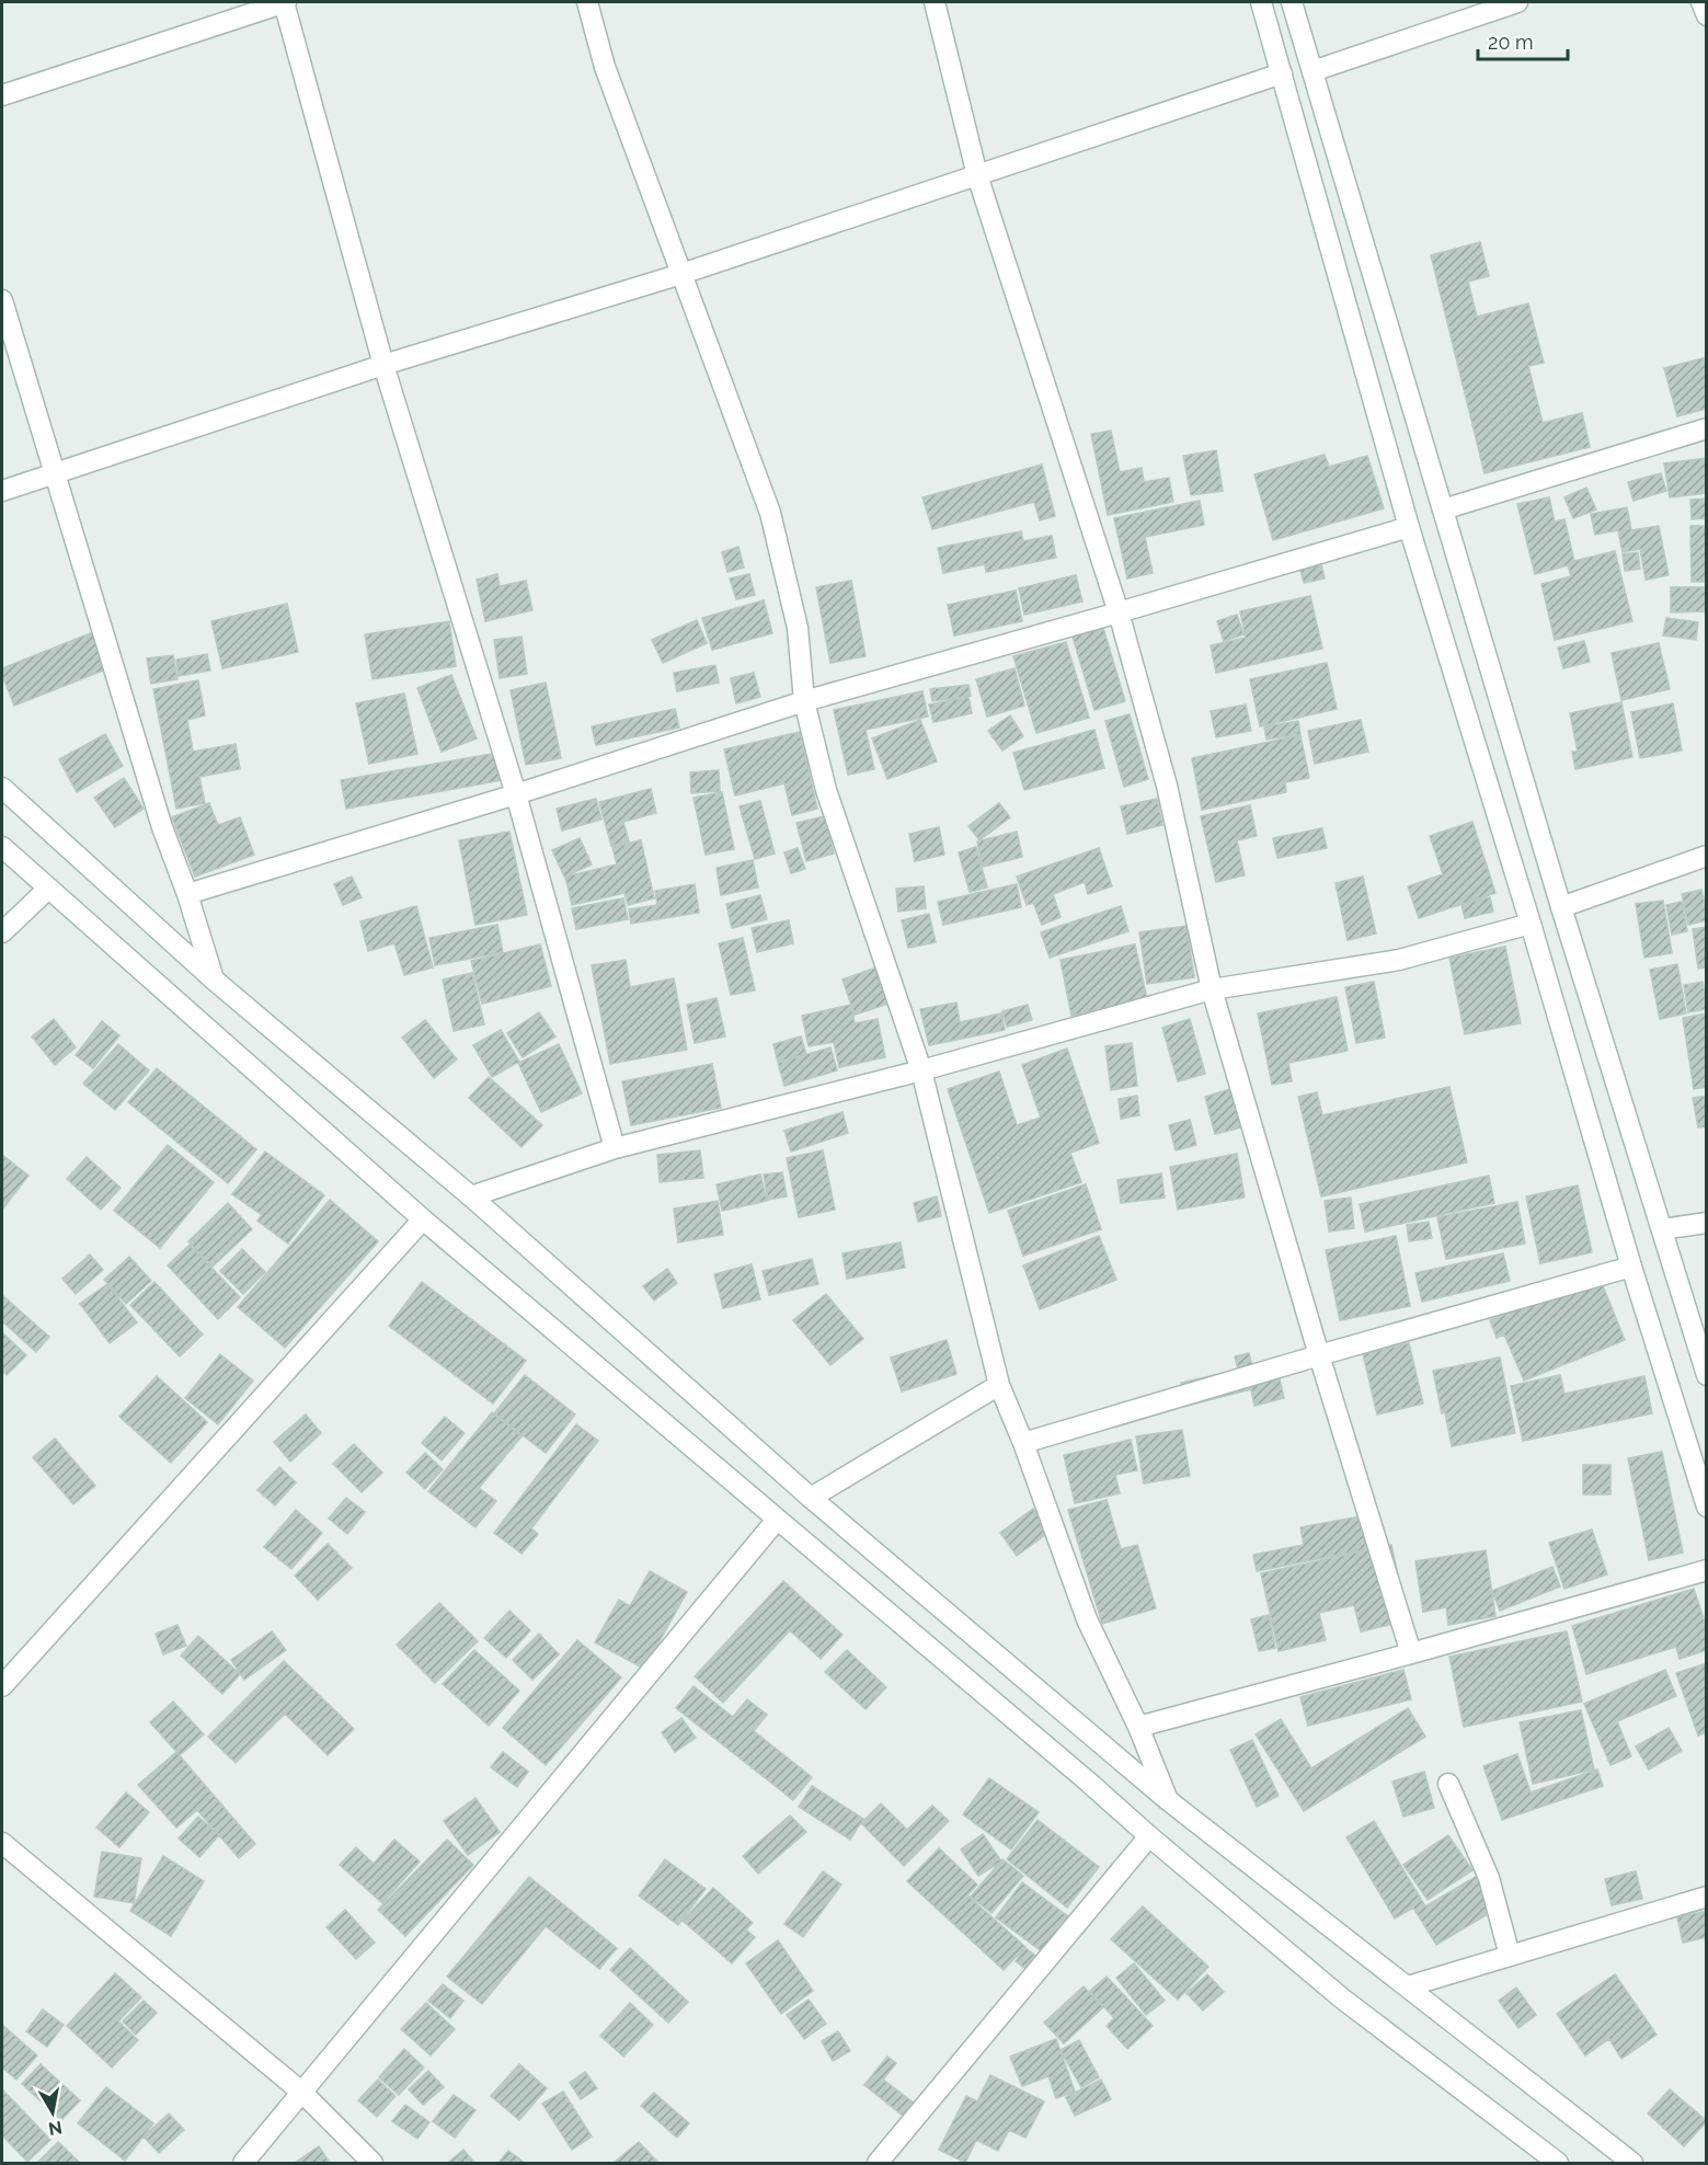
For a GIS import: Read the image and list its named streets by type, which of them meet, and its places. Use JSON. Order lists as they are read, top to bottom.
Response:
{
  "scale_bar": "20 m",
  "north": "bottom"
}
